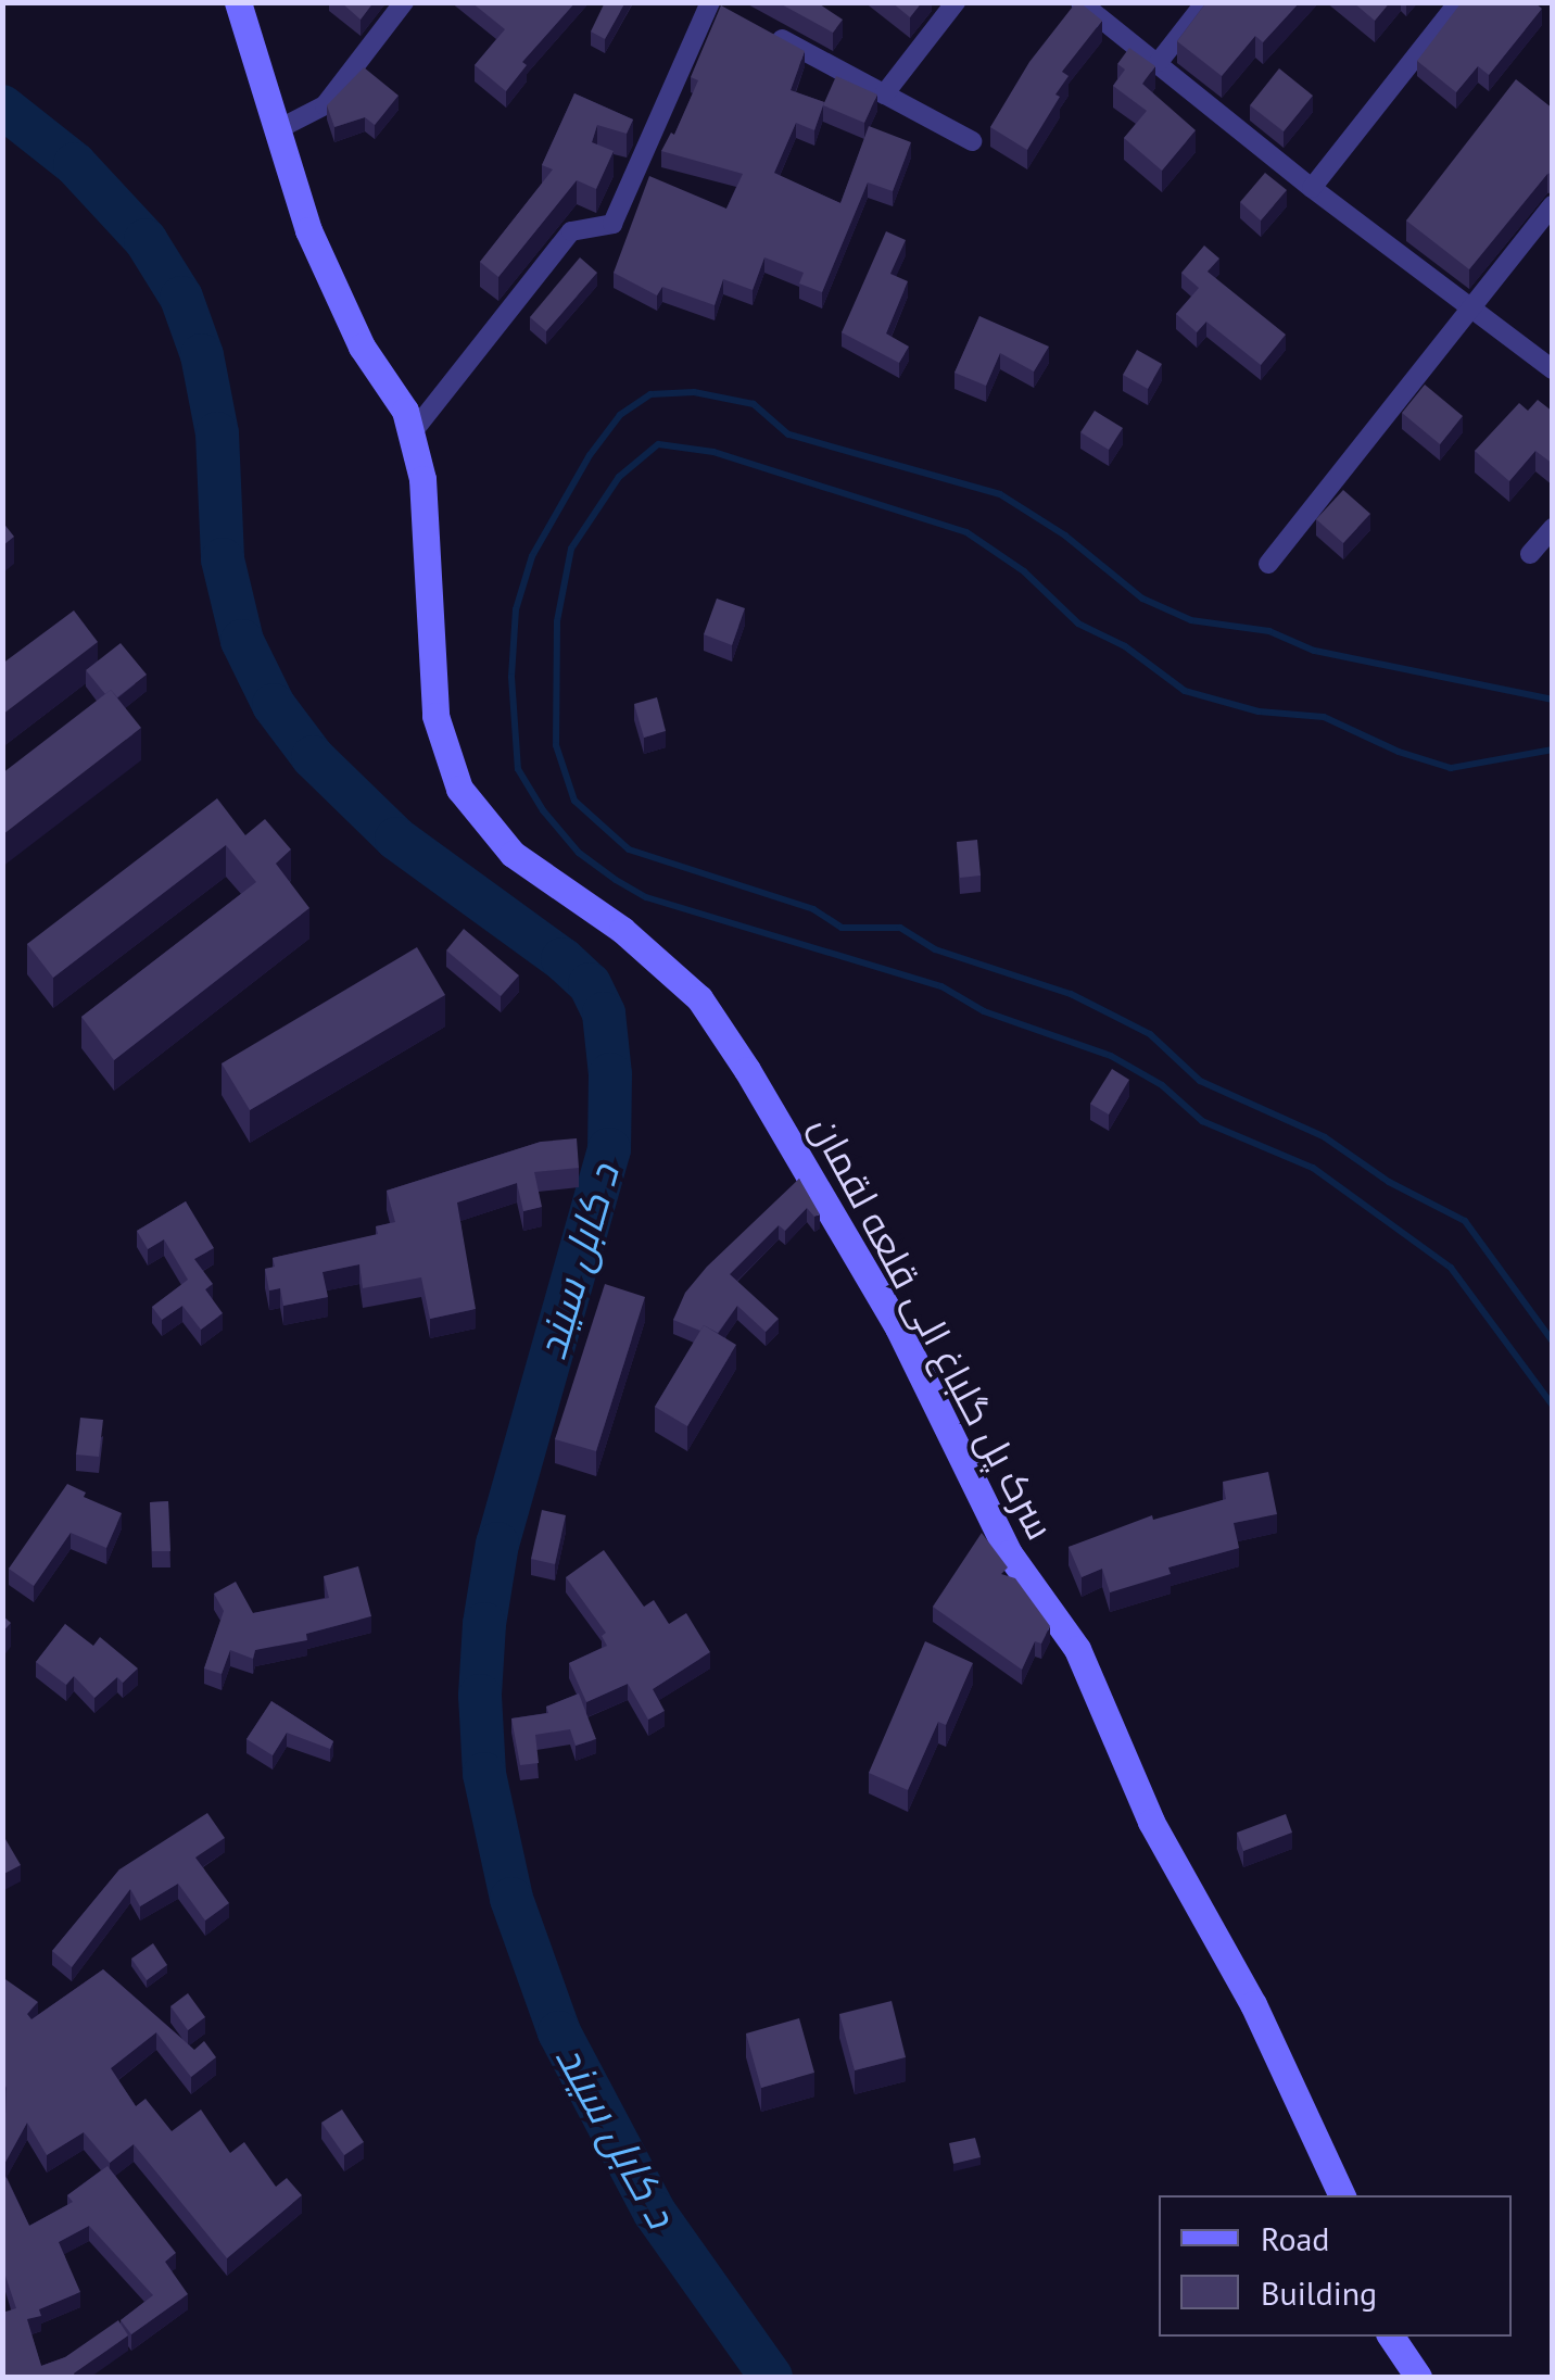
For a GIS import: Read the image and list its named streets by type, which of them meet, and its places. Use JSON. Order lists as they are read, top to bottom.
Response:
{
  "streets": {
    "street": ["سرک پل گلباغ الی قلعه لقمان"]
  },
  "water": ["د کابل سيند"],
  "legend": ["Road", "Building"]
}
